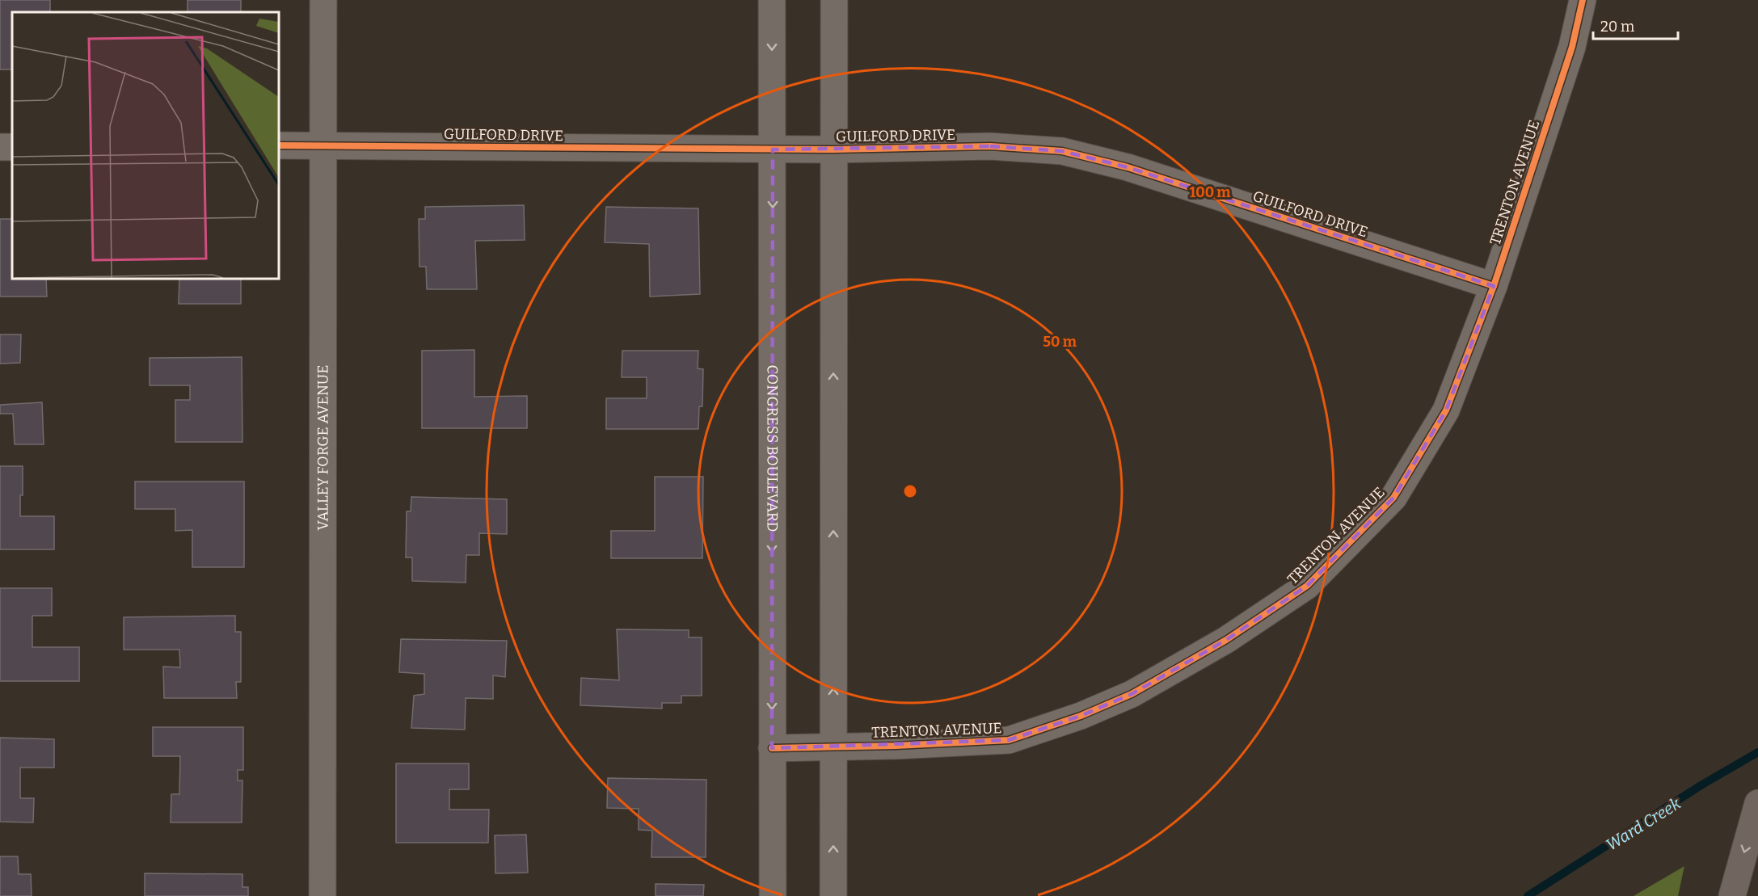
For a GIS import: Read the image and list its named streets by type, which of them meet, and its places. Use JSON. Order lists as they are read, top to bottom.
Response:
{
  "streets": {
    "street": [
      "GUILFORD DRIVE",
      "TRENTON AVENUE",
      "VALLEY FORGE AVENUE",
      "CONGRESS BOULEVARD"
    ]
  },
  "crossings": [
    ["GUILFORD DRIVE", "TRENTON AVENUE"],
    ["GUILFORD DRIVE", "VALLEY FORGE AVENUE"],
    ["GUILFORD DRIVE", "CONGRESS BOULEVARD"],
    ["TRENTON AVENUE", "CONGRESS BOULEVARD"]
  ],
  "water": ["Ward Creek"],
  "scale_bar": "20 m",
  "rings": ["100 m", "50 m"]
}
